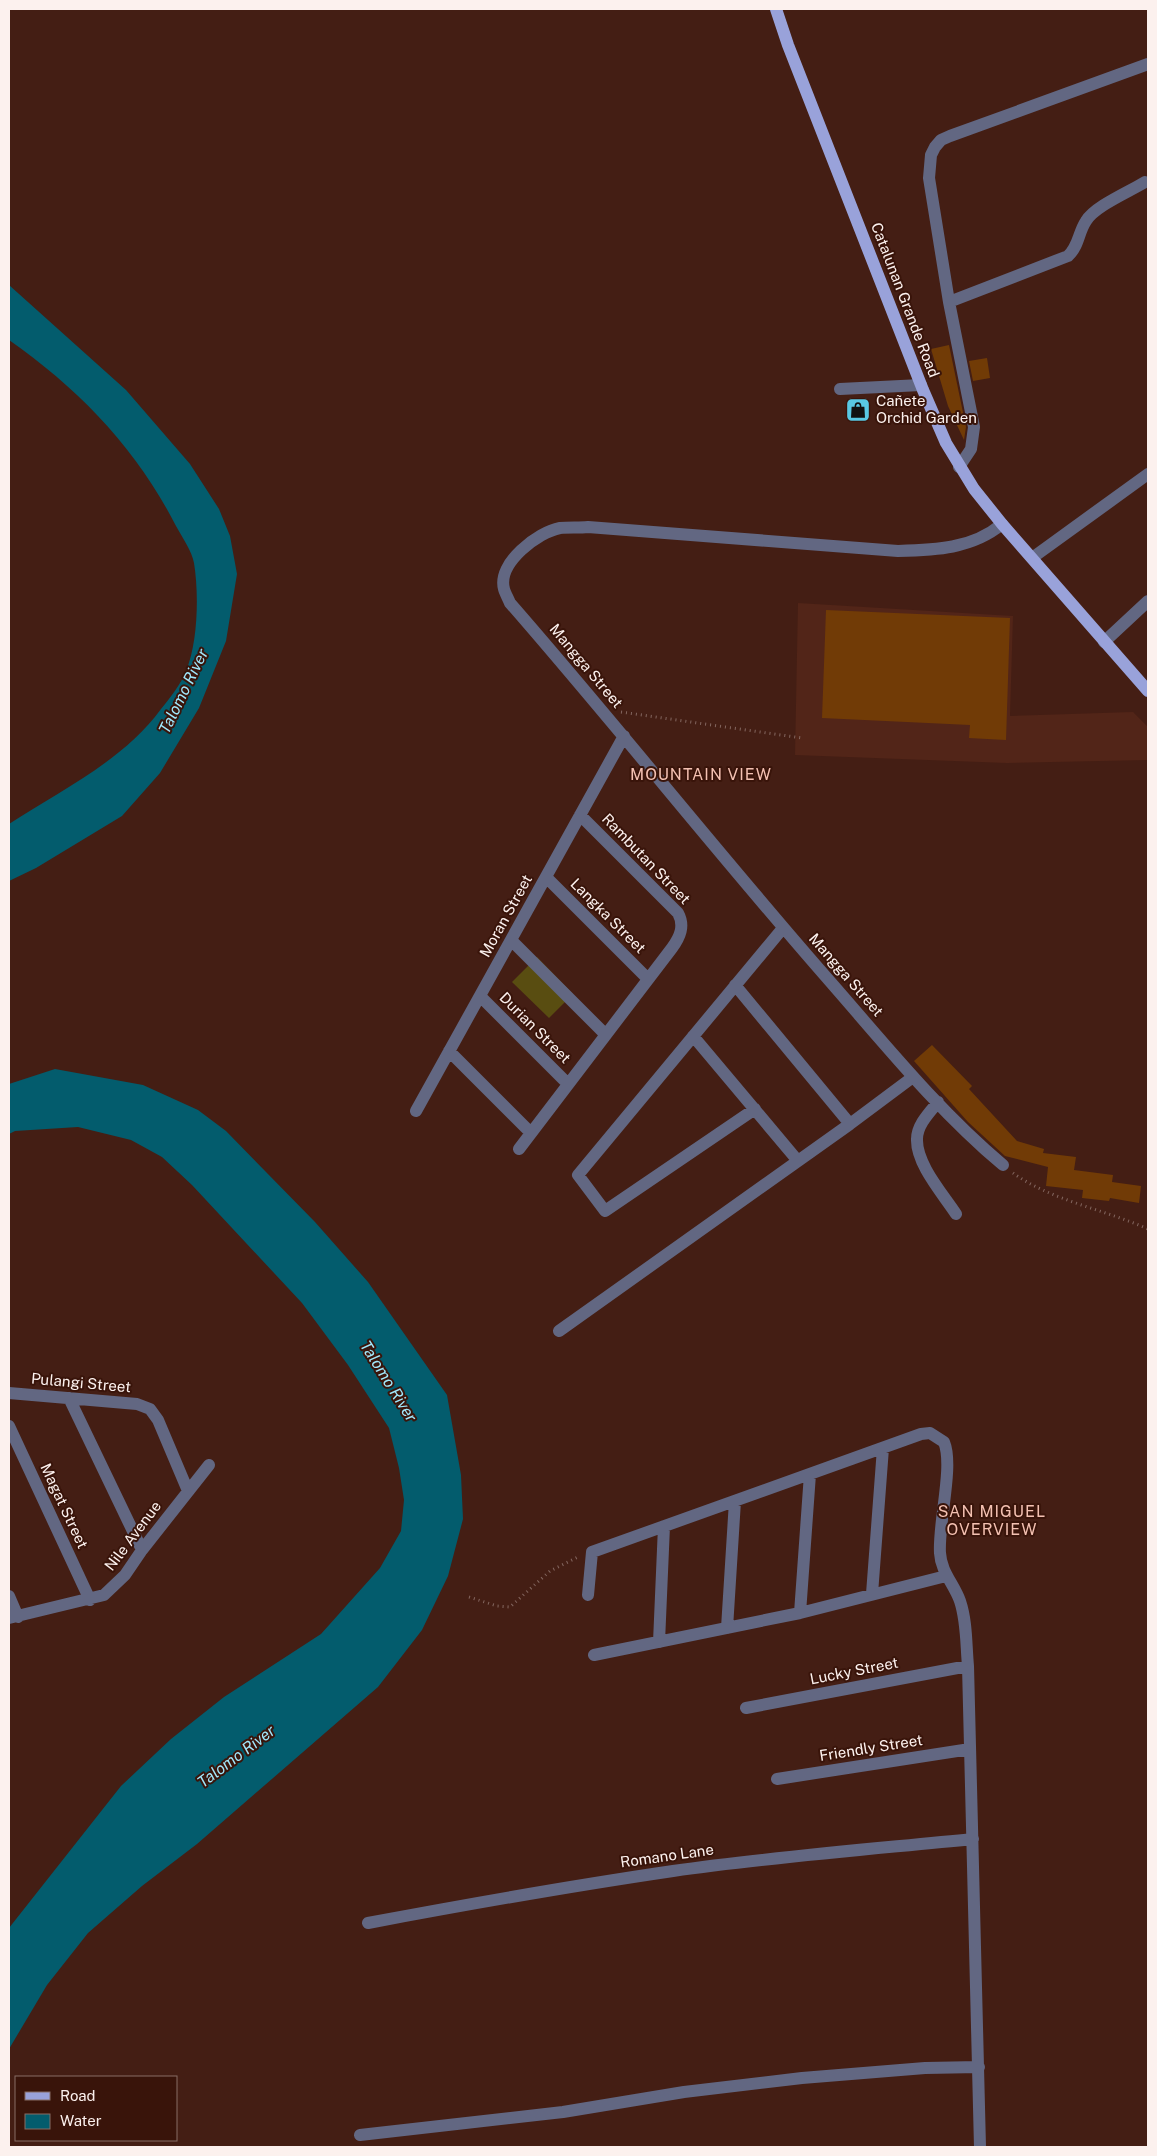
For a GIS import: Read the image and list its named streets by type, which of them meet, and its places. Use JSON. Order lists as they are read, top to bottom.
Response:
{
  "streets": {
    "main road": ["Catalunan Grande Road"],
    "street": [
      "Mangga Street",
      "Rambutan Street",
      "Moran Street",
      "Langka Street",
      "Durian Street",
      "Pulangi Street",
      "Magat Street",
      "Nile Avenue",
      "Lucky Street",
      "Friendly Street",
      "Romano Lane"
    ]
  },
  "crossings": [
    ["Catalunan Grande Road", "Mangga Street"],
    ["Mangga Street", "Moran Street"],
    ["Rambutan Street", "Moran Street"],
    ["Rambutan Street", "Langka Street"],
    ["Moran Street", "Langka Street"],
    ["Moran Street", "Durian Street"],
    ["Pulangi Street", "Nile Avenue"],
    ["Magat Street", "Nile Avenue"]
  ],
  "districts": ["MOUNTAIN VIEW", "SAN MIGUEL OVERVIEW"],
  "water": ["Talomo River"],
  "places": {
    "shop": ["Cañete Orchid Garden"]
  },
  "legend": ["Road", "Water"]
}
